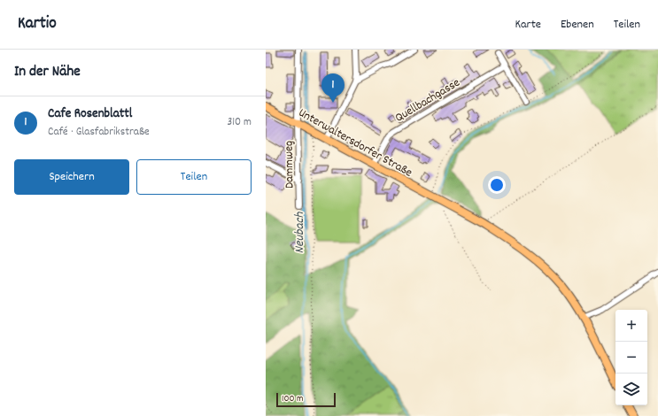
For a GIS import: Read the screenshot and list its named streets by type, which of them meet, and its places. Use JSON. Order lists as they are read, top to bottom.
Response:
{
  "streets": {
    "main road": ["Unterwaltersdorfer Straße"],
    "street": ["Quellbachgasse", "Dammweg"]
  },
  "crossings": [
    ["Quellbachgasse", "Unterwaltersdorfer Straße"],
    ["Unterwaltersdorfer Straße", "Dammweg"]
  ],
  "water": ["Neubach"],
  "scale_bar": "100 m",
  "page": {
    "header": "Kartio",
    "nav": ["Karte", "Ebenen", "Teilen"],
    "heading": "In der Nähe",
    "pins": "1",
    "list": [
      {
        "mark": "1",
        "name": "Cafe Rosenblattl",
        "note": "Café · Glasfabrikstraße",
        "value": "310 m"
      }
    ],
    "buttons": ["Speichern", "Teilen"],
    "map_buttons": ["+", "−"],
    "scale": "100 m"
  }
}
